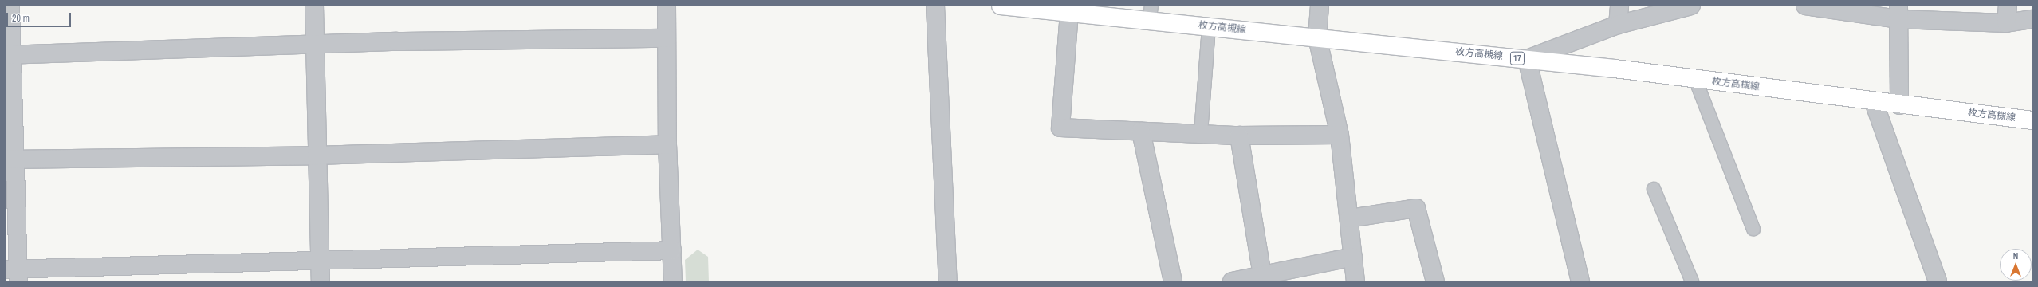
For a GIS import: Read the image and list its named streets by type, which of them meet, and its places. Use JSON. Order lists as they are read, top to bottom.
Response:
{
  "streets": {
    "main road": ["枚方高槻線", "17"]
  },
  "scale_bar": "20 m",
  "north": "top"
}
